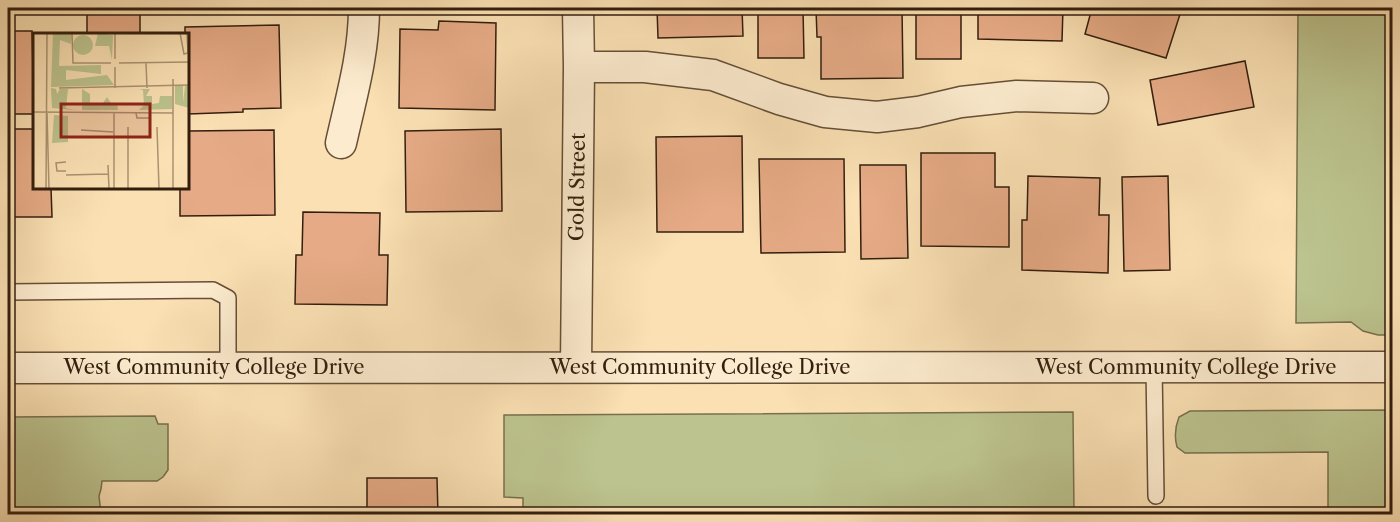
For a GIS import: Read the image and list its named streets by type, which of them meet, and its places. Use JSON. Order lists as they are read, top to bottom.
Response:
{
  "streets": {
    "street": ["Gold Street", "West Community College Drive"]
  },
  "crossings": [
    ["Gold Street", "West Community College Drive"]
  ]
}
